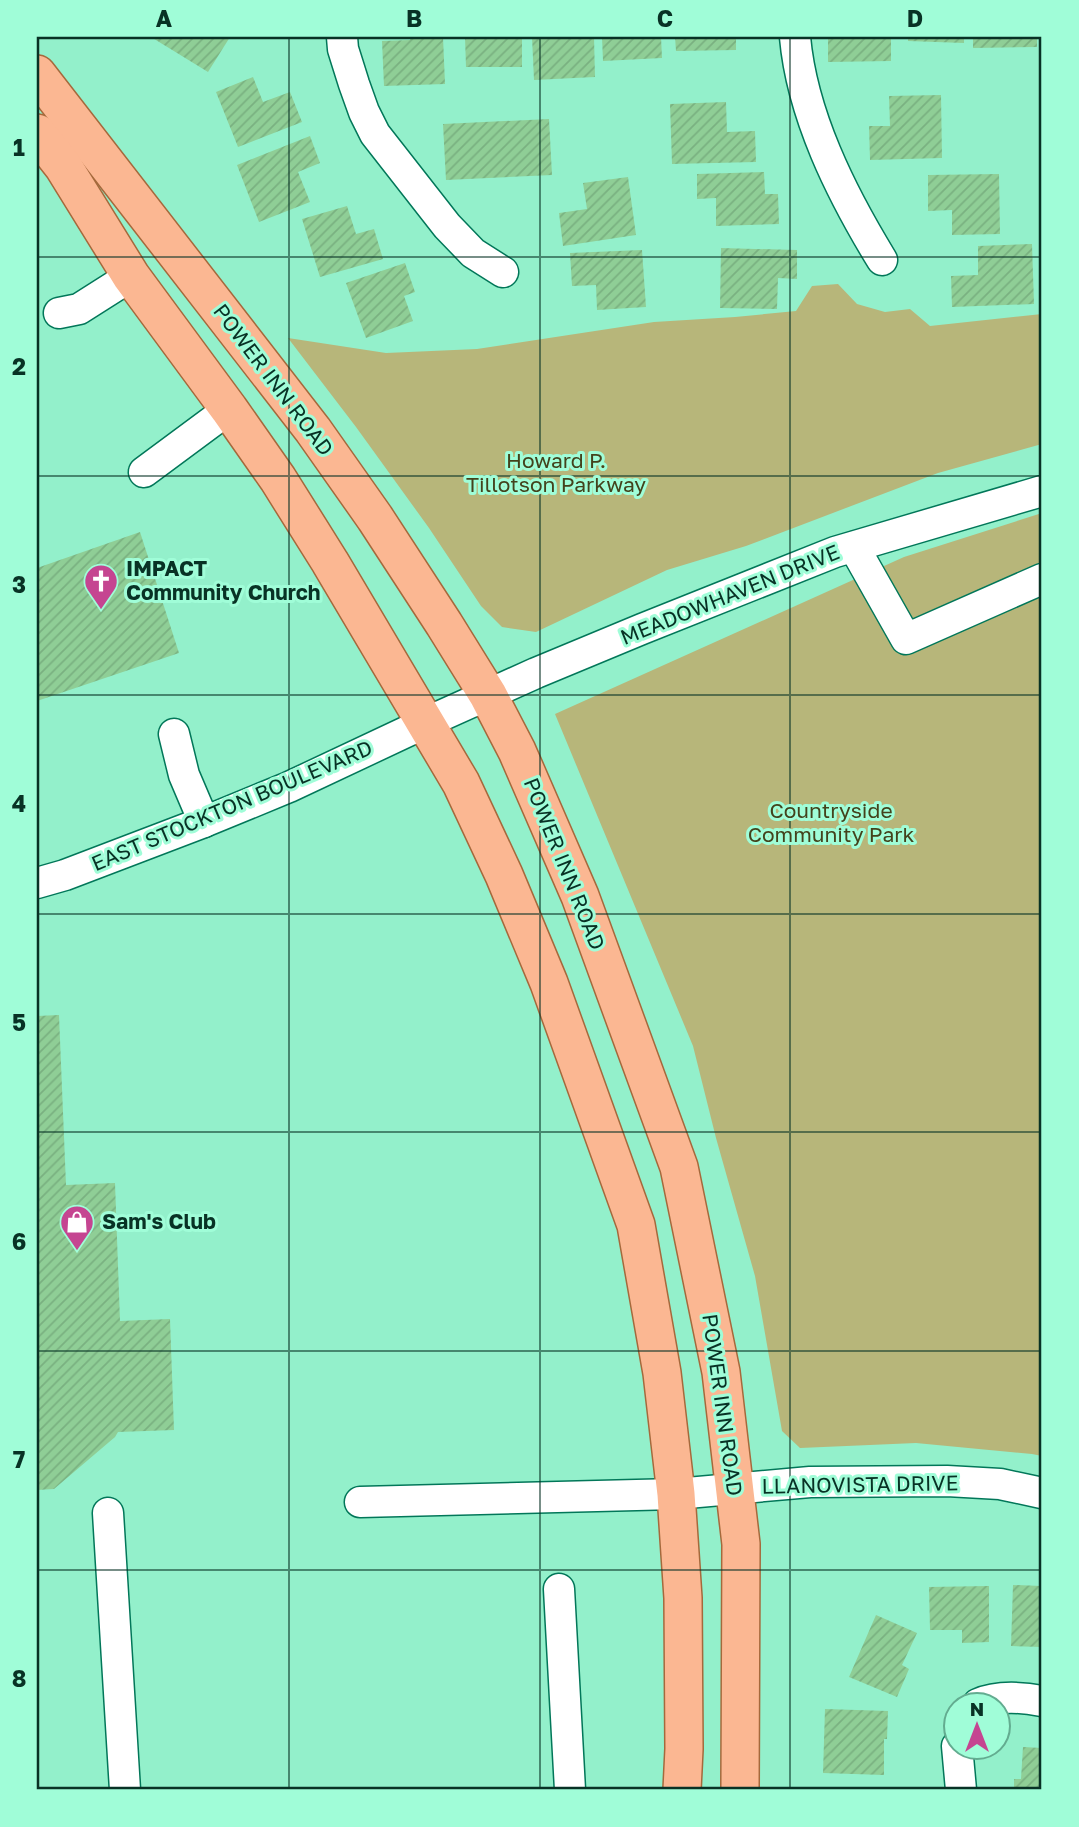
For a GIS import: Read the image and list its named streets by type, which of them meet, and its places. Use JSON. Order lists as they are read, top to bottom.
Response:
{
  "streets": {
    "main road": ["POWER INN ROAD"],
    "street": ["MEADOWHAVEN DRIVE", "EAST STOCKTON BOULEVARD", "LLANOVISTA DRIVE"]
  },
  "crossings": [
    ["POWER INN ROAD", "MEADOWHAVEN DRIVE"],
    ["POWER INN ROAD", "LLANOVISTA DRIVE"],
    ["MEADOWHAVEN DRIVE", "EAST STOCKTON BOULEVARD"]
  ],
  "parks": ["Howard P. Tillotson Parkway", "Countryside Community Park"],
  "places": {
    "church": ["IMPACT Community Church"],
    "shop": ["Sam's Club"]
  },
  "north": "top",
  "grid": {
    "columns": [
      "A",
      "B",
      "C",
      "D"
    ],
    "rows": [
      "1",
      "2",
      "3",
      "4",
      "5",
      "6",
      "7",
      "8"
    ]
  }
}
